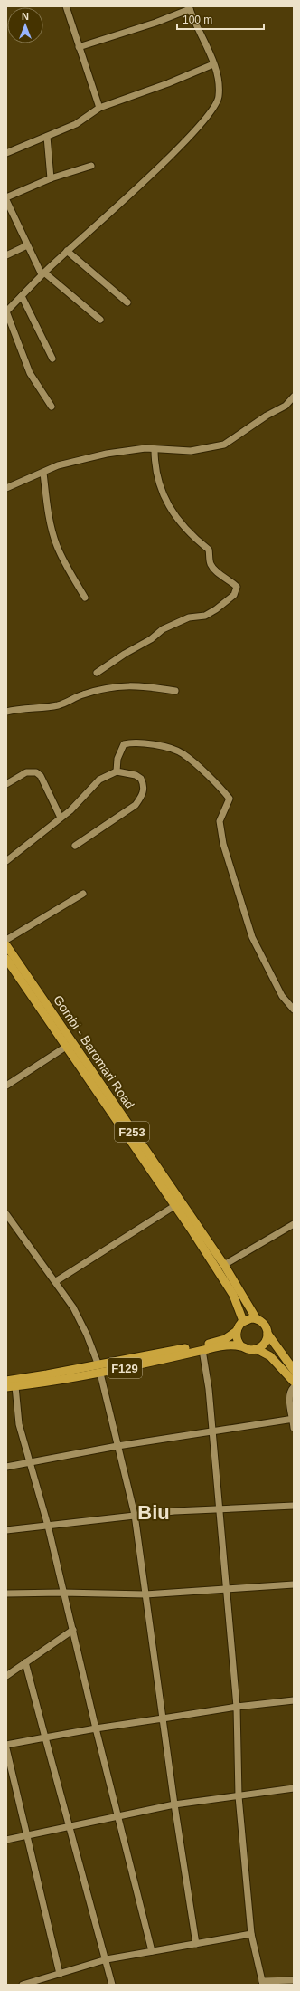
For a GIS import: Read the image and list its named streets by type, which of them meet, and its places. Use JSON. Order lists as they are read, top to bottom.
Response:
{
  "streets": {
    "main road": ["Gombi - Baromari Road", "F253", "F129"]
  },
  "crossings": [
    ["Gombi - Baromari Road", "F253"],
    ["Gombi - Baromari Road", "F129"],
    ["F253", "F129"]
  ],
  "districts": ["Biu"],
  "scale_bar": "100 m",
  "north": "top"
}
